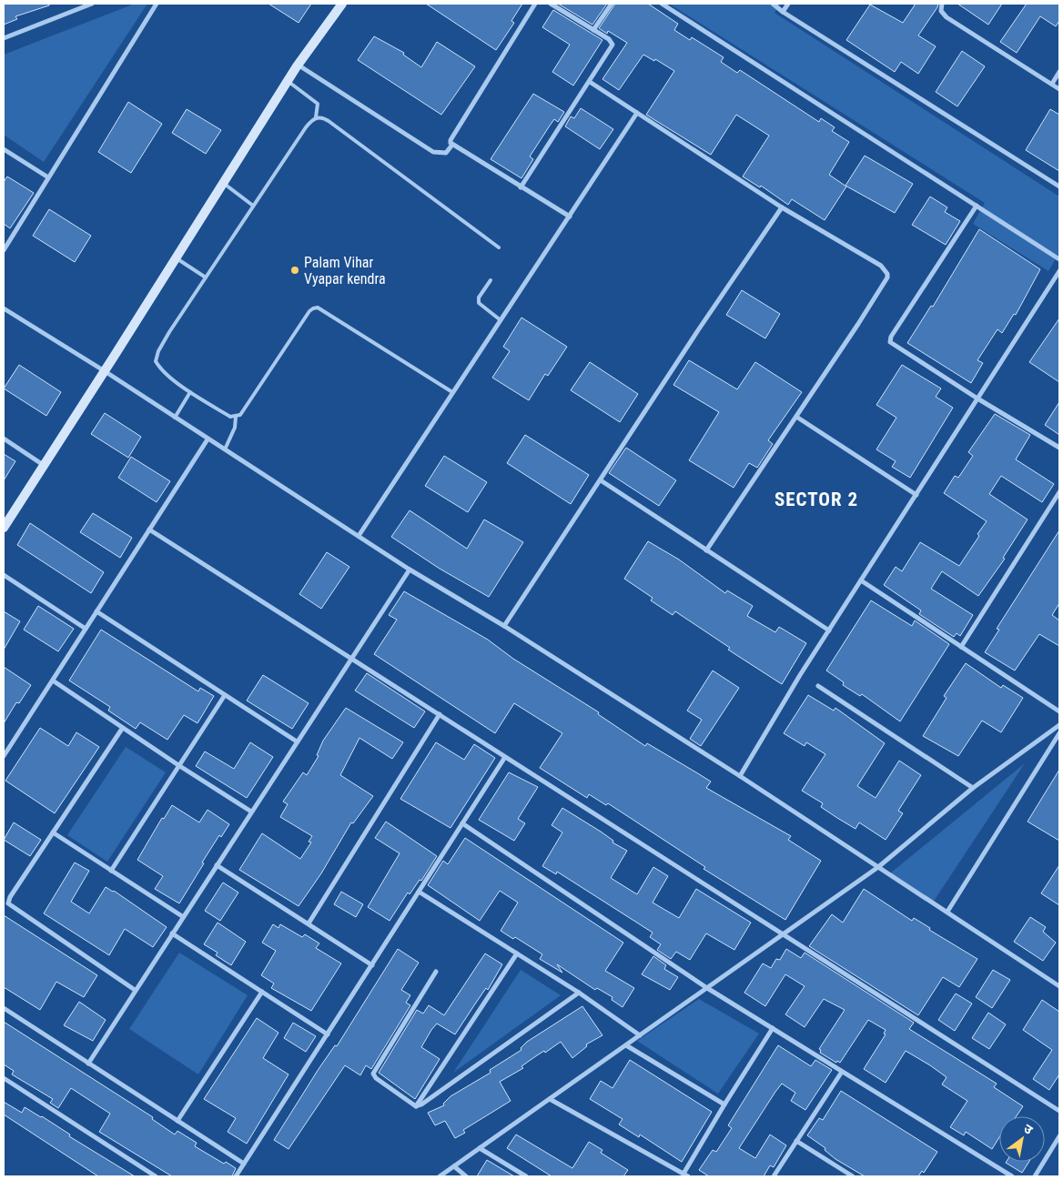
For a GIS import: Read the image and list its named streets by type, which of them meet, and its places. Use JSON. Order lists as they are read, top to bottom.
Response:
{
  "districts": ["SECTOR 2"],
  "places": ["Palam Vihar Vyapar kendra"],
  "north": "top right"
}
